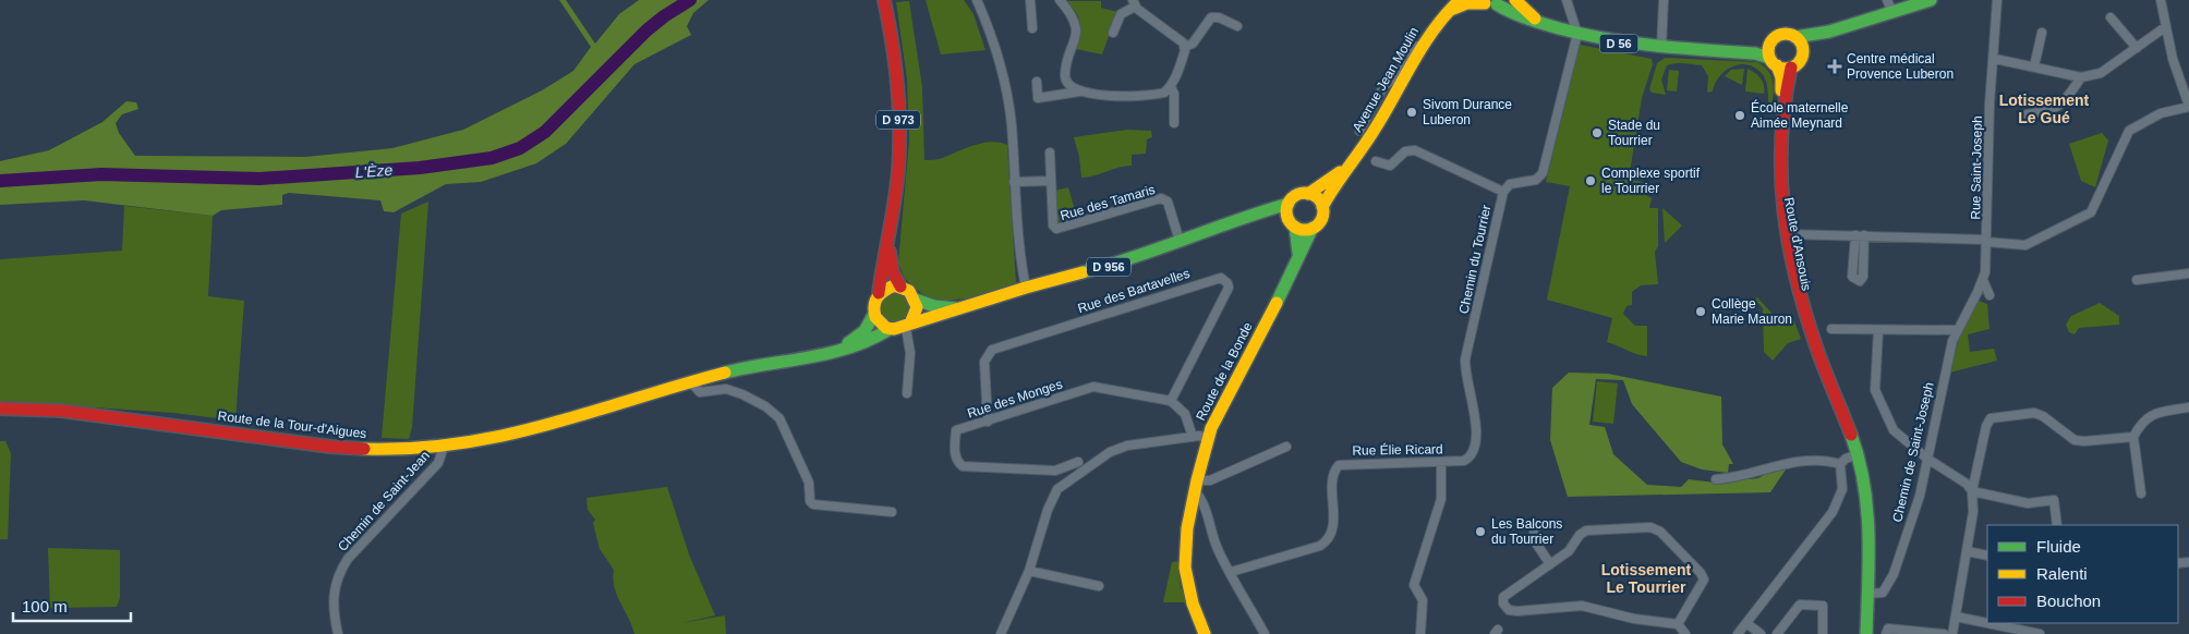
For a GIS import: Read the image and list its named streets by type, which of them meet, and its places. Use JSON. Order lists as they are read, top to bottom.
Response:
{
  "streets": {
    "main road": [
      "D 56",
      "Avenue Jean Moulin",
      "D 973",
      "Route d'Ansouis",
      "D 956",
      "Route de la Bonde",
      "Route de la Tour-d'Aigues"
    ],
    "street": [
      "Rue Saint-Joseph",
      "Rue des Tamaris",
      "Chemin du Tourrier",
      "Rue des Bartavelles",
      "Rue des Monges",
      "Rue Élie Ricard",
      "Chemin de Saint-Joseph",
      "Chemin de Saint-Jean"
    ]
  },
  "crossings": [
    ["D 56", "Route d'Ansouis"],
    ["D 56", "Chemin du Tourrier"],
    ["Avenue Jean Moulin", "D 956"],
    ["Avenue Jean Moulin", "Route de la Bonde"],
    ["D 973", "D 956"],
    ["D 973", "Route de la Tour-d'Aigues"],
    ["Rue Saint-Joseph", "Chemin de Saint-Joseph"],
    ["Rue des Tamaris", "D 956"],
    ["Route d'Ansouis", "Chemin de Saint-Joseph"],
    ["Chemin du Tourrier", "Rue Élie Ricard"],
    ["D 956", "Route de la Bonde"],
    ["D 956", "Route de la Tour-d'Aigues"],
    ["Rue des Bartavelles", "Rue des Monges"],
    ["Route de la Tour-d'Aigues", "Chemin de Saint-Jean"]
  ],
  "districts": ["Lotissement Le Gué", "Lotissement Le Tourrier"],
  "water": ["L'Èze"],
  "places": {
    "health": ["Centre médical Provence Luberon"],
    "other": [
      "Sivom Durance Luberon",
      "École maternelle Aimée Meynard",
      "Stade du Tourrier",
      "Complexe sportif le Tourrier",
      "Collège Marie Mauron",
      "Les Balcons du Tourrier"
    ]
  },
  "legend": ["Fluide", "Ralenti", "Bouchon"],
  "scale_bar": "100 m"
}
